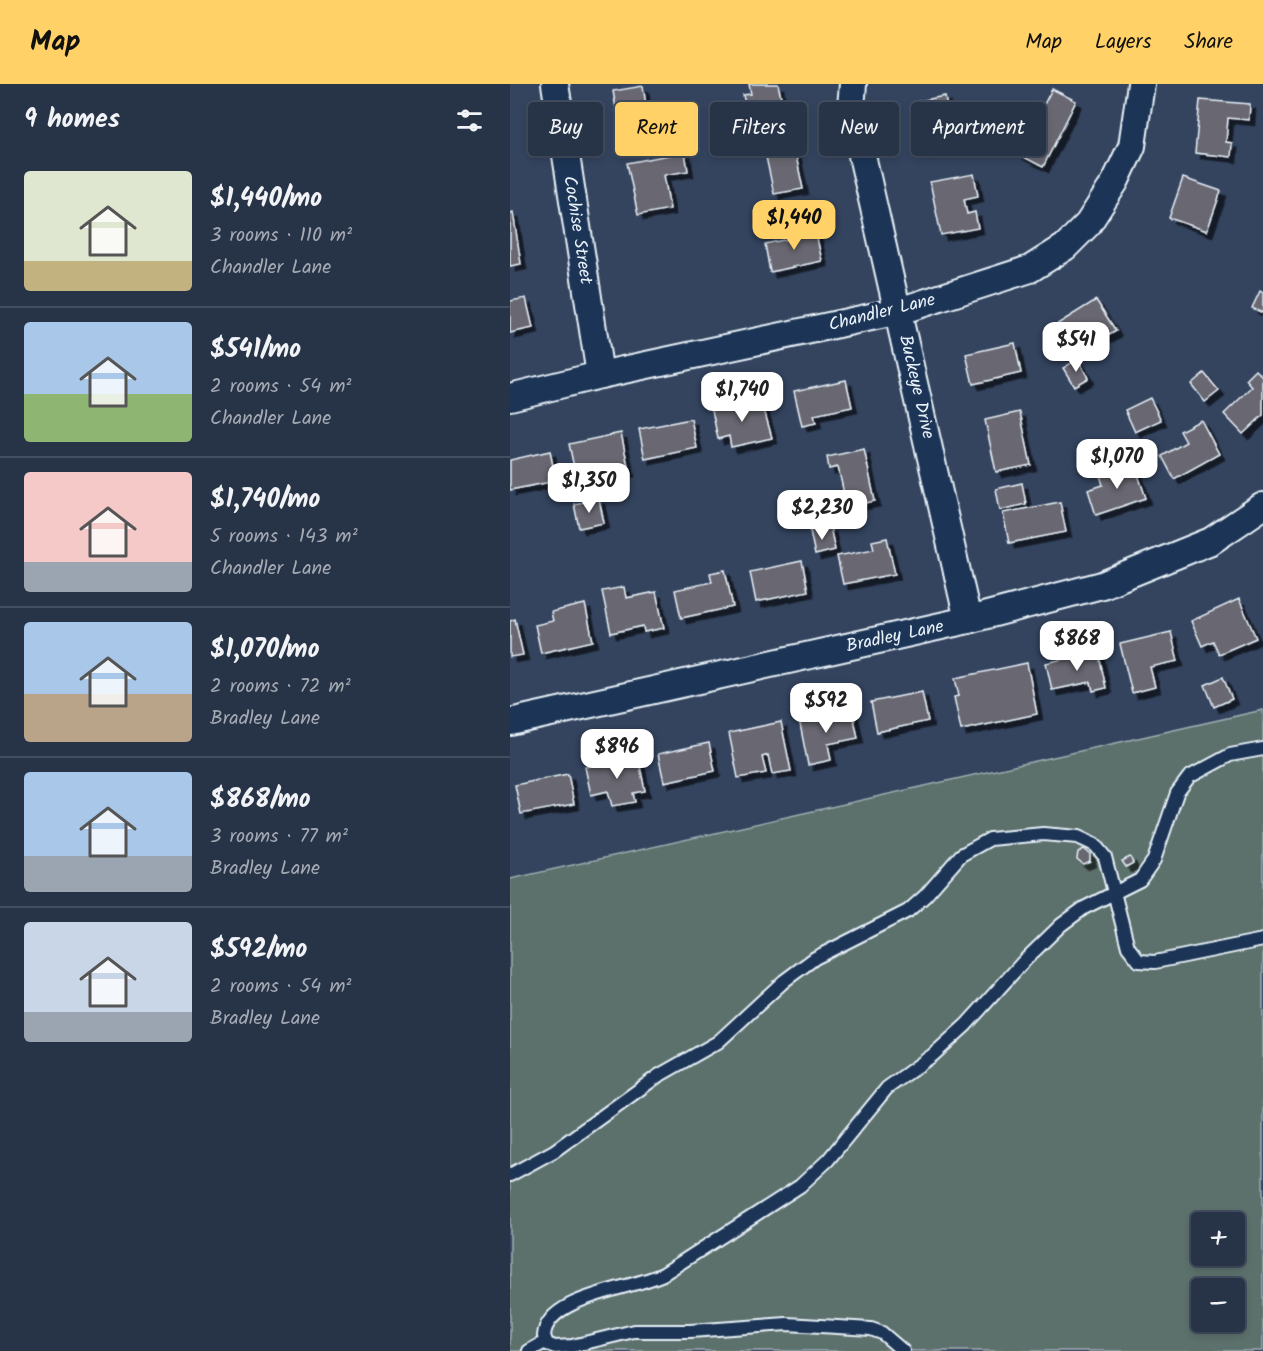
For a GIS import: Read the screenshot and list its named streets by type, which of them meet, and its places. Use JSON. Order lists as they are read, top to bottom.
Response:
{
  "streets": {
    "street": [
      "Cochise Street",
      "Chandler Lane",
      "Buckeye Drive",
      "Bradley Lane"
    ]
  },
  "crossings": [
    ["Cochise Street", "Chandler Lane"],
    ["Chandler Lane", "Buckeye Drive"],
    ["Buckeye Drive", "Bradley Lane"]
  ],
  "page": {
    "header": "Map",
    "nav": ["Map", "Layers", "Share"],
    "heading": "9 homes",
    "chip": [
      "Buy",
      "Rent",
      "Filters",
      "New",
      "Apartment"
    ],
    "list": [
      {
        "name": "$1,440/mo",
        "note": "3 rooms · 110 m² · Chandler Lane"
      },
      {
        "name": "$541/mo",
        "note": "2 rooms · 54 m² · Chandler Lane"
      },
      {
        "name": "$1,740/mo",
        "note": "5 rooms · 143 m² · Chandler Lane"
      },
      {
        "name": "$1,070/mo",
        "note": "2 rooms · 72 m² · Bradley Lane"
      },
      {
        "name": "$868/mo",
        "note": "3 rooms · 77 m² · Bradley Lane"
      },
      {
        "name": "$592/mo",
        "note": "2 rooms · 54 m² · Bradley Lane"
      }
    ],
    "price": [
      "$1,440",
      "$541",
      "$1,740",
      "$1,070",
      "$1,350",
      "$2,230",
      "$868",
      "$592",
      "$896"
    ],
    "map_buttons": ["+", "−"]
  }
}
